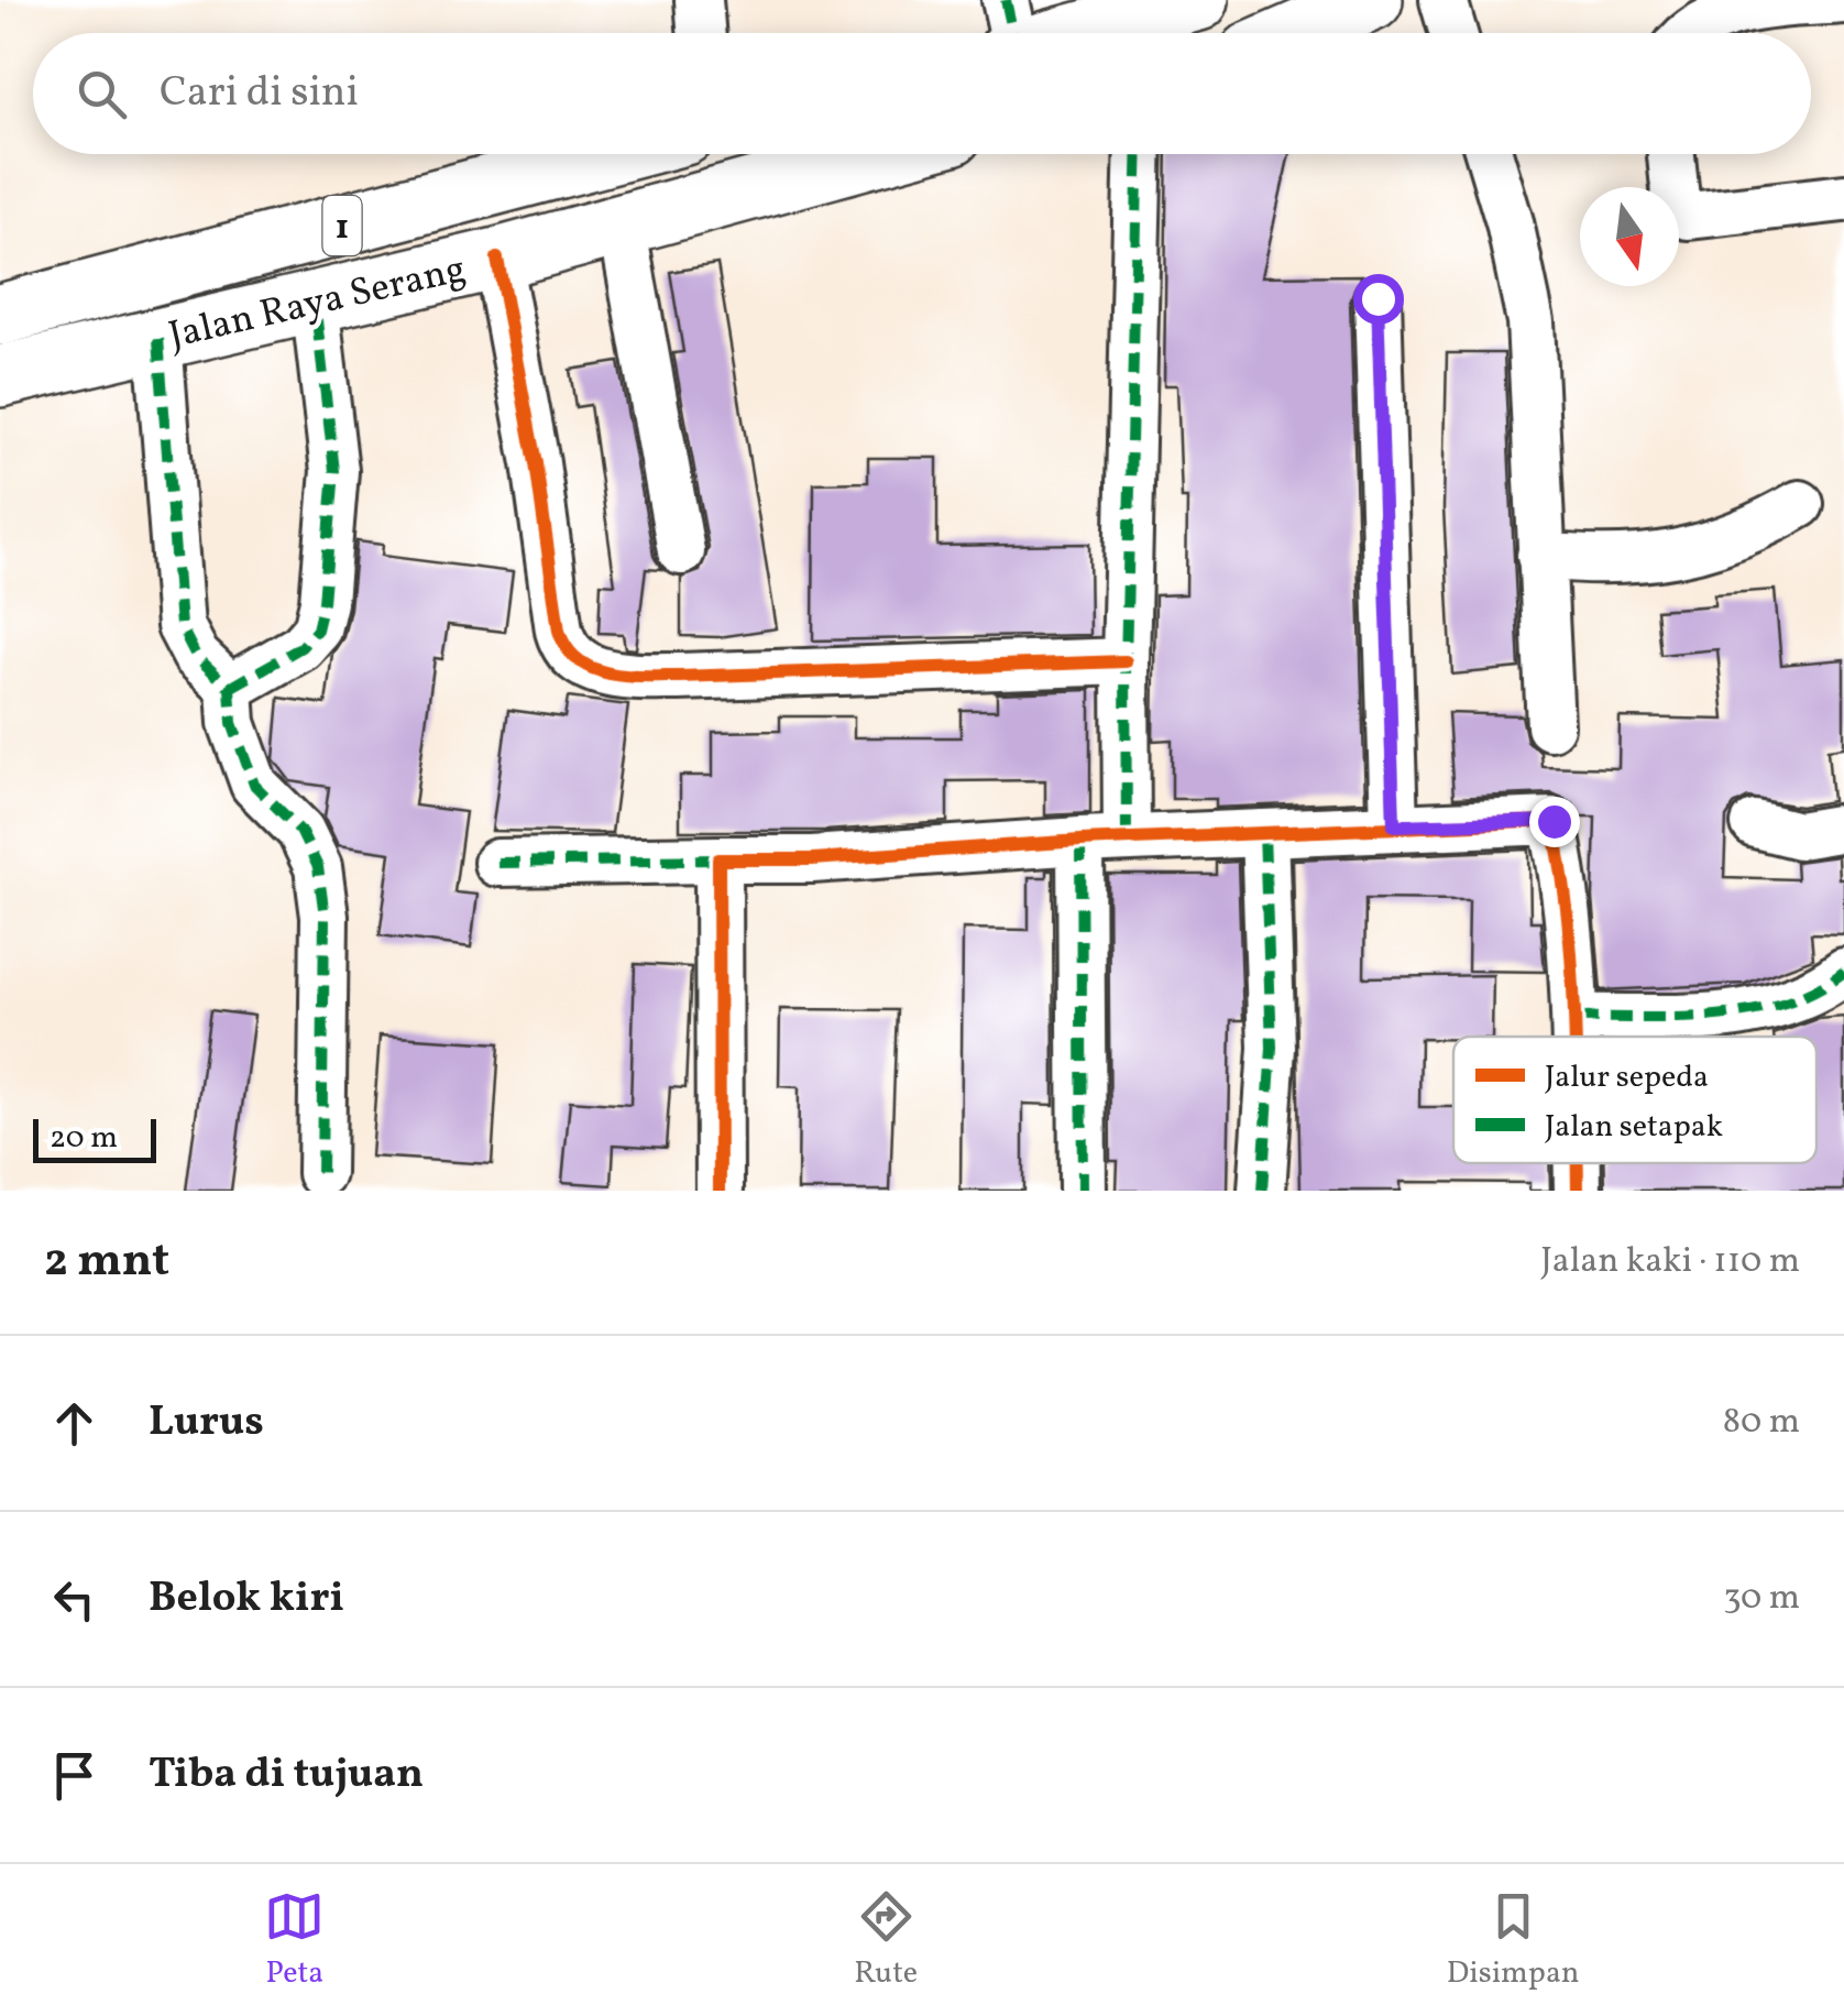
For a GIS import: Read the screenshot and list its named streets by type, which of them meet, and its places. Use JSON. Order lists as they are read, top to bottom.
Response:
{
  "streets": {
    "highway": ["1", "Jalan Raya Serang"]
  },
  "legend": ["Jalur sepeda", "Jalan setapak"],
  "scale_bar": "20 m",
  "north": "bottom",
  "page": {
    "search": "Cari di sini",
    "scale": "20 m",
    "heading": ["2 mnt", "Jalan kaki · 110 m"],
    "list": [
      ["Lurus", "80 m"],
      ["Belok kiri", "30 m"],
      "Tiba di tujuan"
    ],
    "nav": ["Peta", "Rute", "Disimpan"]
  }
}
